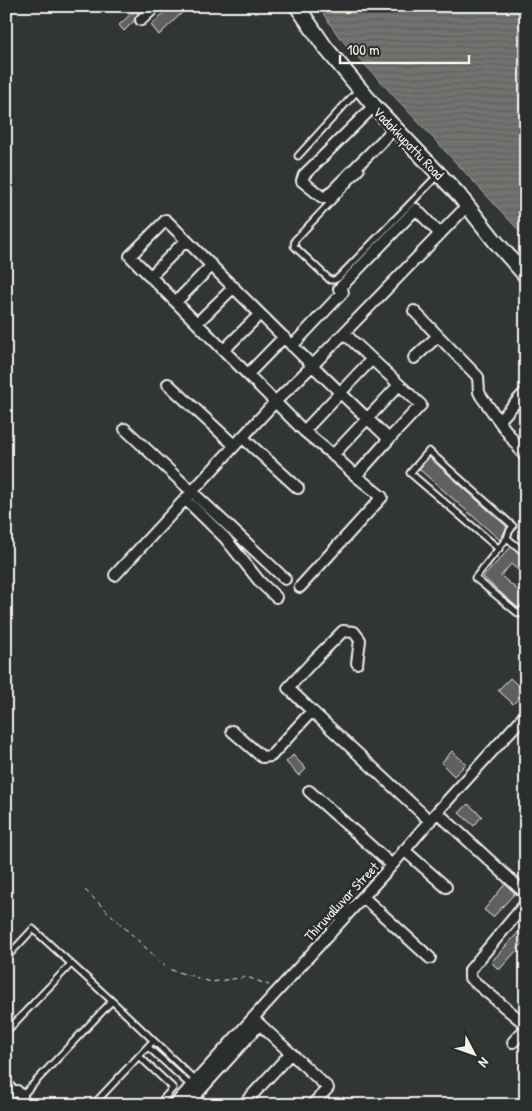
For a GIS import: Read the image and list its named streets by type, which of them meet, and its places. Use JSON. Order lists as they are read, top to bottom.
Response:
{
  "streets": {
    "street": ["Vadakkupattu Road", "Thiruvalluvar Street"]
  },
  "scale_bar": "100 m",
  "north": "bottom right"
}
